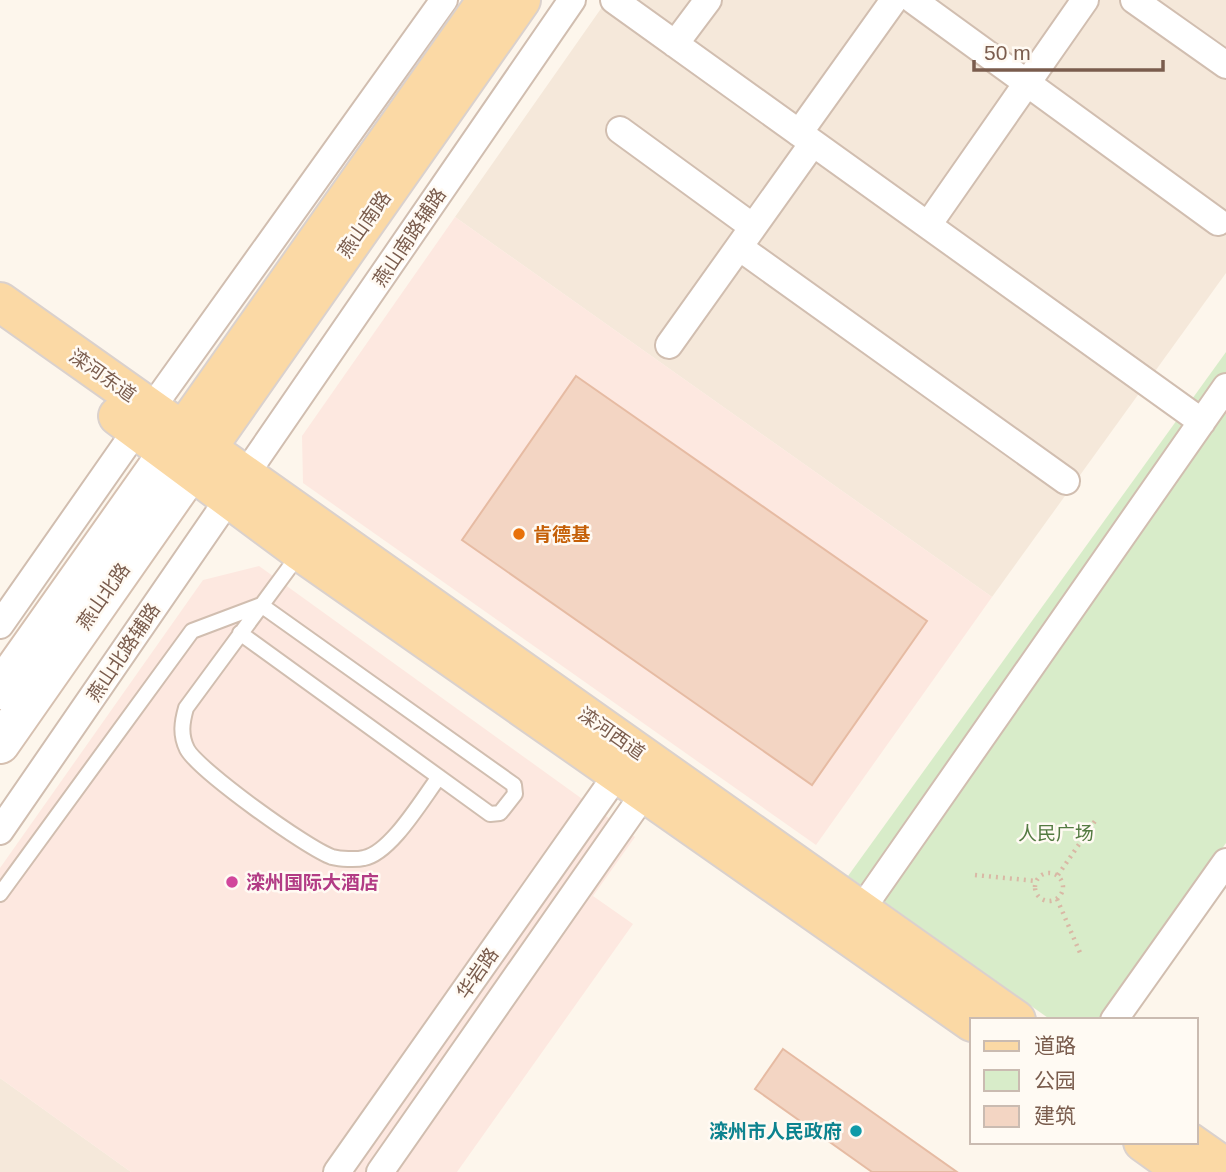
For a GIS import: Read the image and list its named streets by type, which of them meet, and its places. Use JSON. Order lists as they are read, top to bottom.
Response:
{
  "streets": {
    "main road": [
      "燕山南路",
      "滦河东道",
      "燕山北路",
      "滦河西道"
    ],
    "street": ["燕山南路辅路", "燕山北路辅路", "华岩路"]
  },
  "crossings": [
    ["燕山南路", "滦河东道"],
    ["燕山南路", "燕山北路"],
    ["燕山南路", "滦河西道"],
    ["燕山南路辅路", "燕山北路辅路"],
    ["燕山南路辅路", "滦河西道"],
    ["滦河东道", "燕山北路"],
    ["滦河东道", "滦河西道"],
    ["燕山北路", "滦河西道"],
    ["燕山北路辅路", "滦河西道"],
    ["滦河西道", "华岩路"]
  ],
  "parks": ["人民广场"],
  "places": ["肯德基", "滦州国际大酒店", "滦州市人民政府"],
  "legend": ["道路", "公园", "建筑"],
  "scale_bar": "50 m"
}
